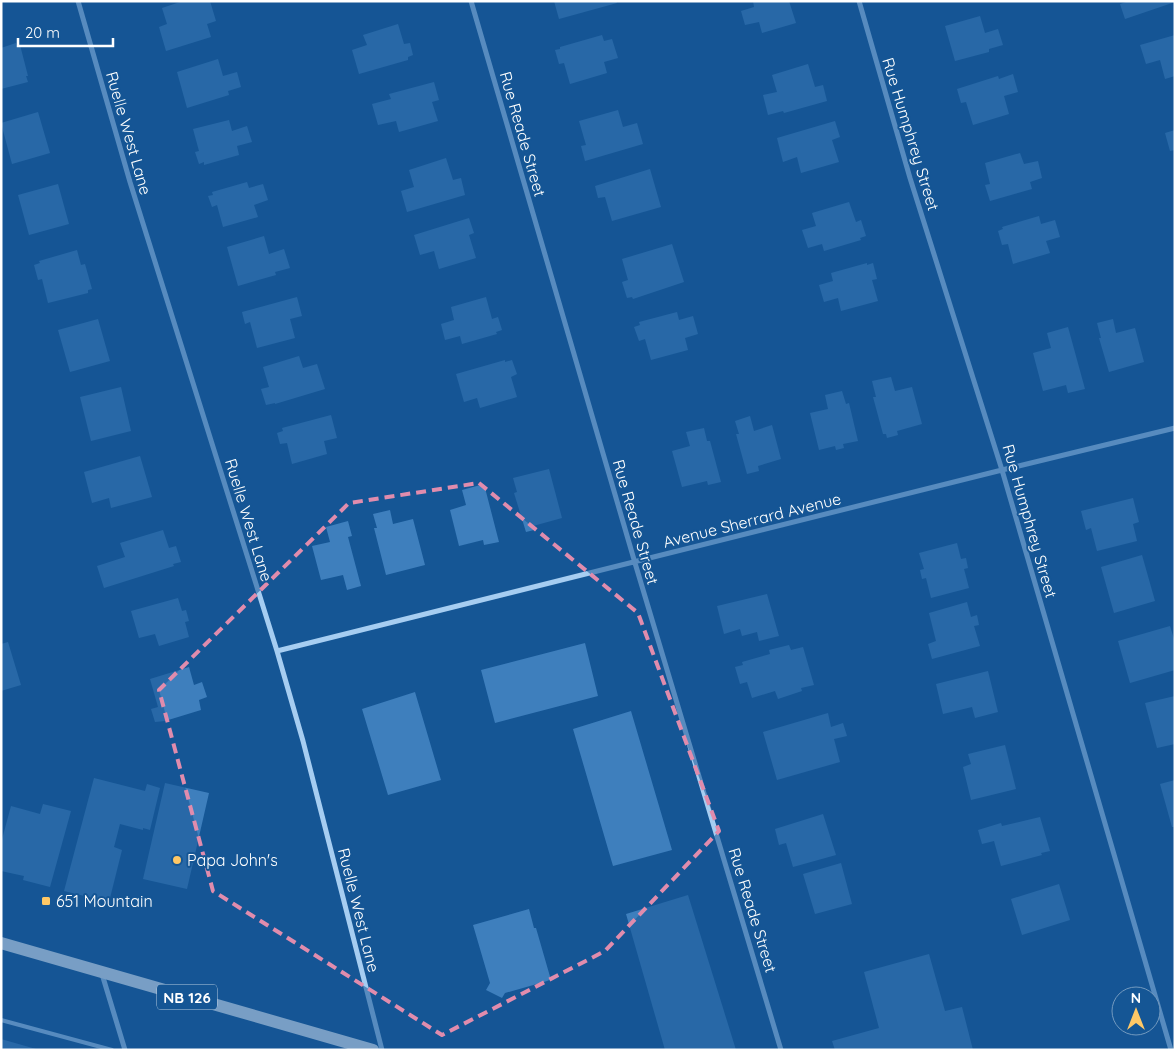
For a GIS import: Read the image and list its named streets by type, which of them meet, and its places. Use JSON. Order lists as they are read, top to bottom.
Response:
{
  "streets": {
    "main road": ["NB 126"],
    "street": [
      "Ruelle West Lane",
      "Rue Reade Street",
      "Rue Humphrey Street",
      "Avenue Sherrard Avenue"
    ]
  },
  "crossings": [
    ["Ruelle West Lane", "Avenue Sherrard Avenue"],
    ["Rue Reade Street", "Avenue Sherrard Avenue"],
    ["Rue Humphrey Street", "Avenue Sherrard Avenue"]
  ],
  "places": {
    "other": ["Papa John's"],
    "transit": ["651 Mountain"]
  },
  "scale_bar": "20 m",
  "north": "top"
}
